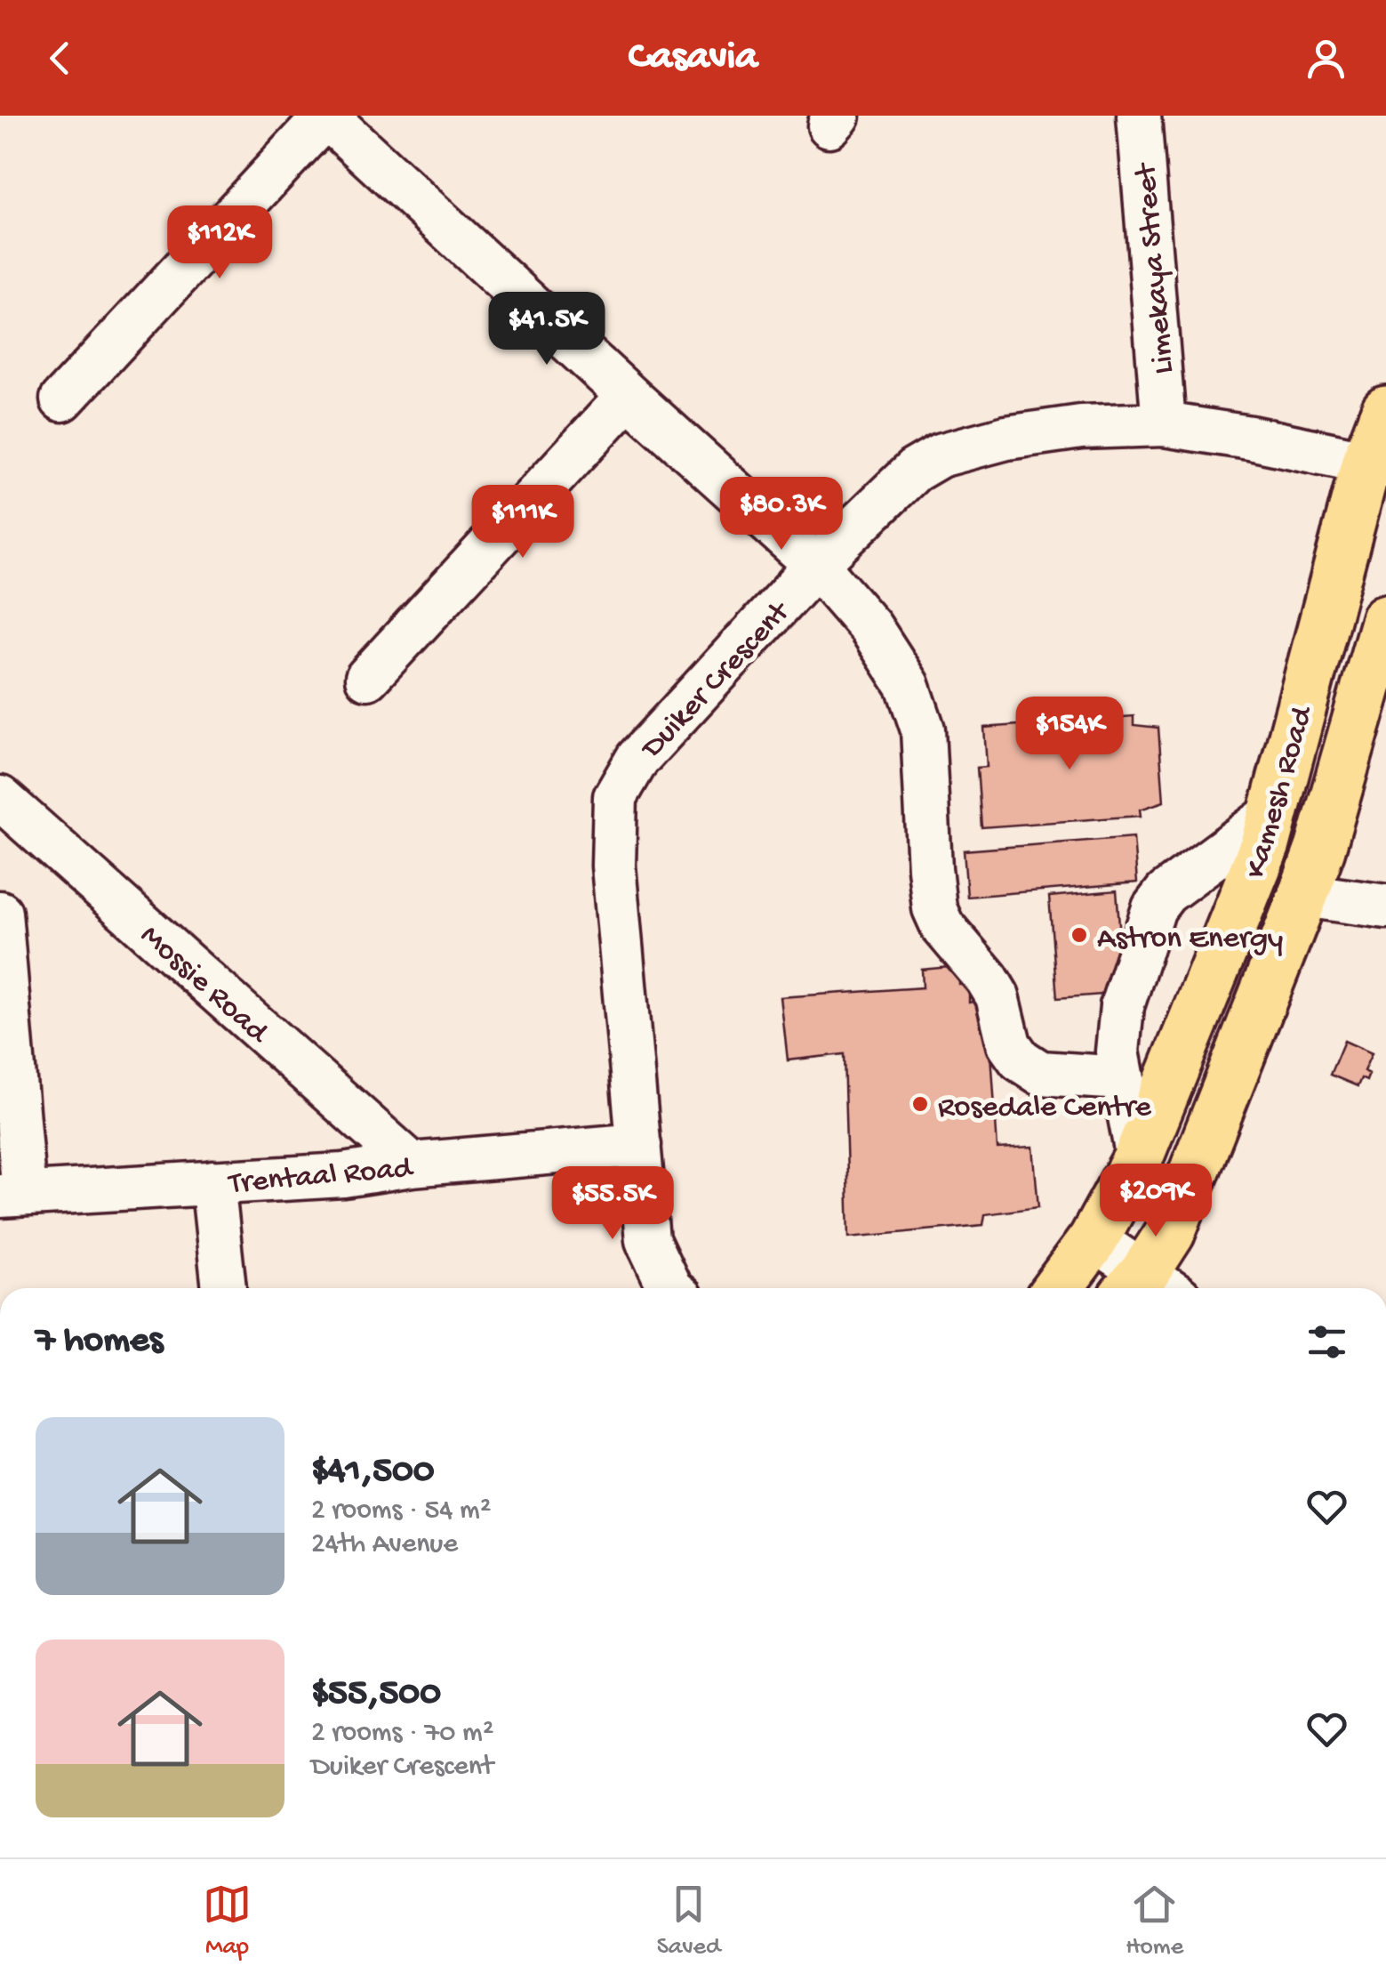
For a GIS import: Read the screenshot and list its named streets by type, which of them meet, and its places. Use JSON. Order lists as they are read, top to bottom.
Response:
{
  "streets": {
    "main road": ["Kamesh Road"],
    "street": [
      "Limekaya Street",
      "Duiker Crescent",
      "Mossie Road",
      "Trentaal Road"
    ]
  },
  "crossings": [
    ["Limekaya Street", "Duiker Crescent"],
    ["Duiker Crescent", "Kamesh Road"],
    ["Duiker Crescent", "Trentaal Road"],
    ["Mossie Road", "Trentaal Road"]
  ],
  "places": ["Astron Energy", "Rosedale Centre"],
  "page": {
    "header": "Casavia",
    "price": [
      "$112K",
      "$41.5K",
      "$80.3K",
      "$111K",
      "$154K",
      "$209K",
      "$55.5K"
    ],
    "heading": "7 homes",
    "list": [
      {
        "name": "$41,500",
        "note": "2 rooms · 54 m² · 24th Avenue"
      },
      {
        "name": "$55,500",
        "note": "2 rooms · 70 m² · Duiker Crescent"
      }
    ],
    "tabs": ["Map", "Saved", "Home"]
  }
}
